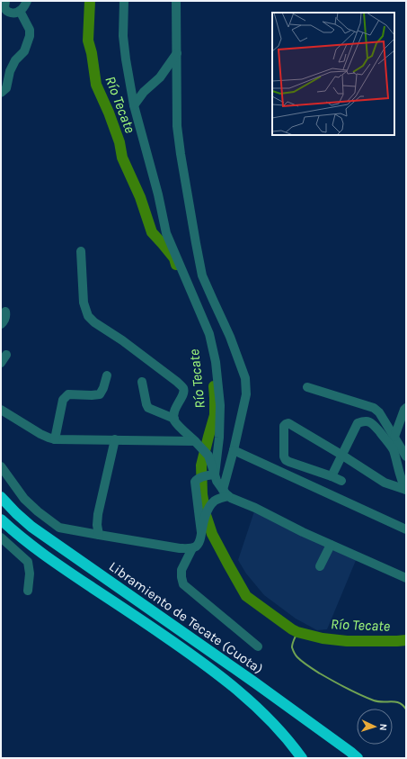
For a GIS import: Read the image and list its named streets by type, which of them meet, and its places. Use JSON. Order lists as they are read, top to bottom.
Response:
{
  "streets": {
    "highway": ["Libramiento de Tecate (Cuota)"]
  },
  "water": ["Río Tecate"],
  "north": "right"
}
